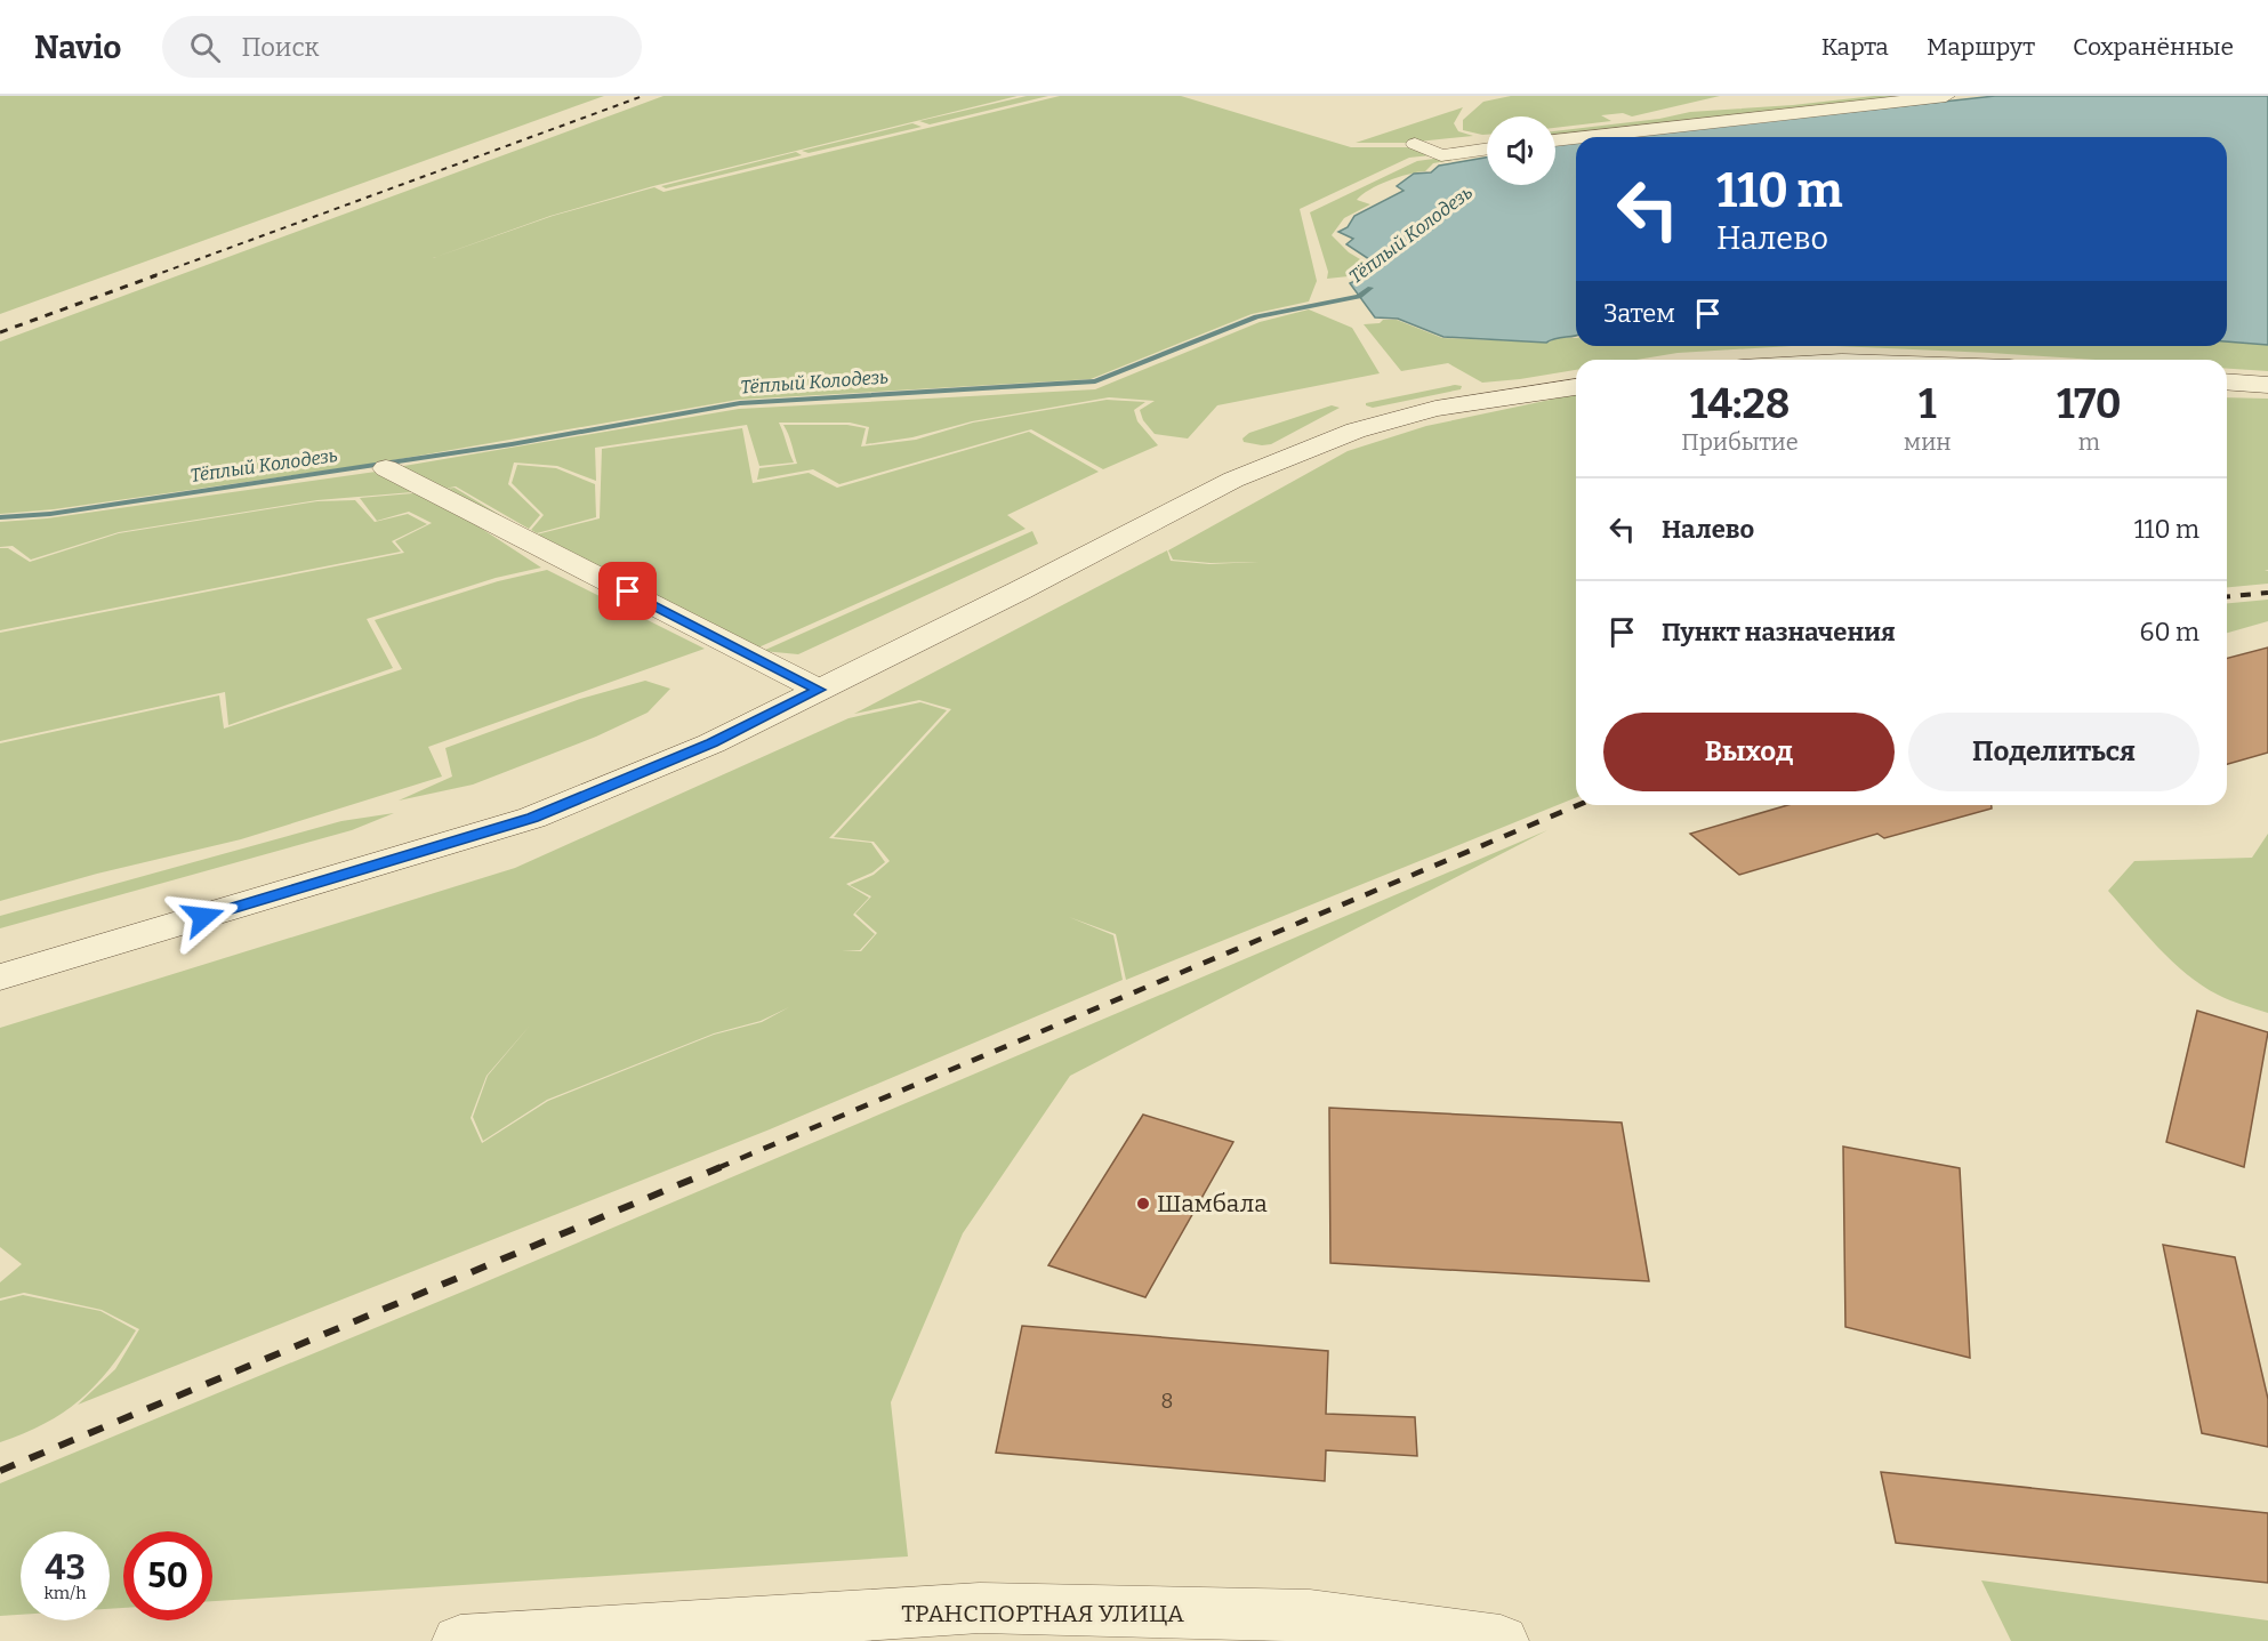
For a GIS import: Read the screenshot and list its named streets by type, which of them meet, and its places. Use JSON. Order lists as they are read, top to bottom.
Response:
{
  "streets": {
    "street": ["ТРАНСПОРТНАЯ УЛИЦА"]
  },
  "water": ["Тёплый Колодезь"],
  "places": ["Шамбала"],
  "house_numbers": ["8"],
  "page": {
    "header": "Navio",
    "search": "Поиск",
    "nav": ["Карта", "Маршрут", "Сохранённые"],
    "turn": ["110 m", "Налево"],
    "then": "Затем",
    "eta": [
      "14:28",
      "Прибытие",
      "1",
      "мин",
      "170",
      "m"
    ],
    "list": [
      {
        "name": "Налево",
        "value": "110 m"
      },
      {
        "name": "Пункт назначения",
        "value": "60 m"
      }
    ],
    "buttons": ["Выход", "Поделиться"],
    "speed": "43 km/h",
    "limit": "50"
  }
}
